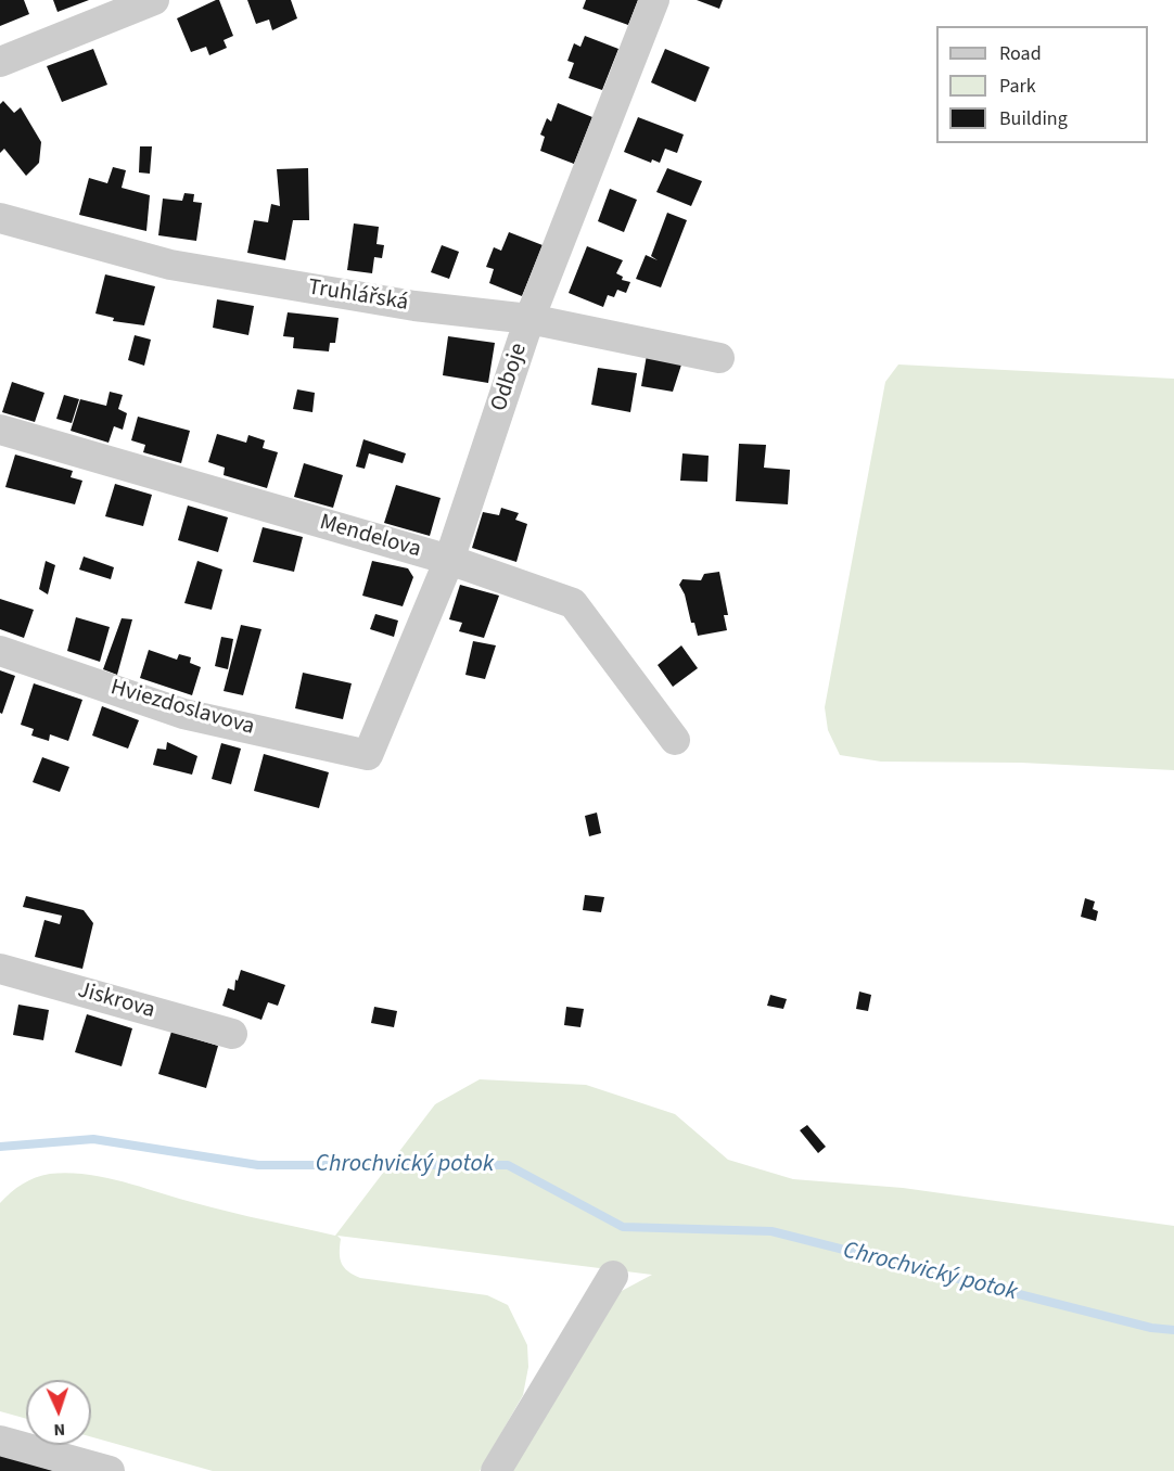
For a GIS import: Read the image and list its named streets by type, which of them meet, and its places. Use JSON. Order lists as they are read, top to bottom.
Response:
{
  "streets": {
    "street": [
      "Truhlářská",
      "Odboje",
      "Mendelova",
      "Hviezdoslavova",
      "Jiskrova"
    ]
  },
  "crossings": [
    ["Truhlářská", "Odboje"],
    ["Odboje", "Mendelova"],
    ["Odboje", "Hviezdoslavova"]
  ],
  "water": ["Chrochvický potok"],
  "legend": ["Road", "Park", "Building"],
  "north": "bottom"
}
